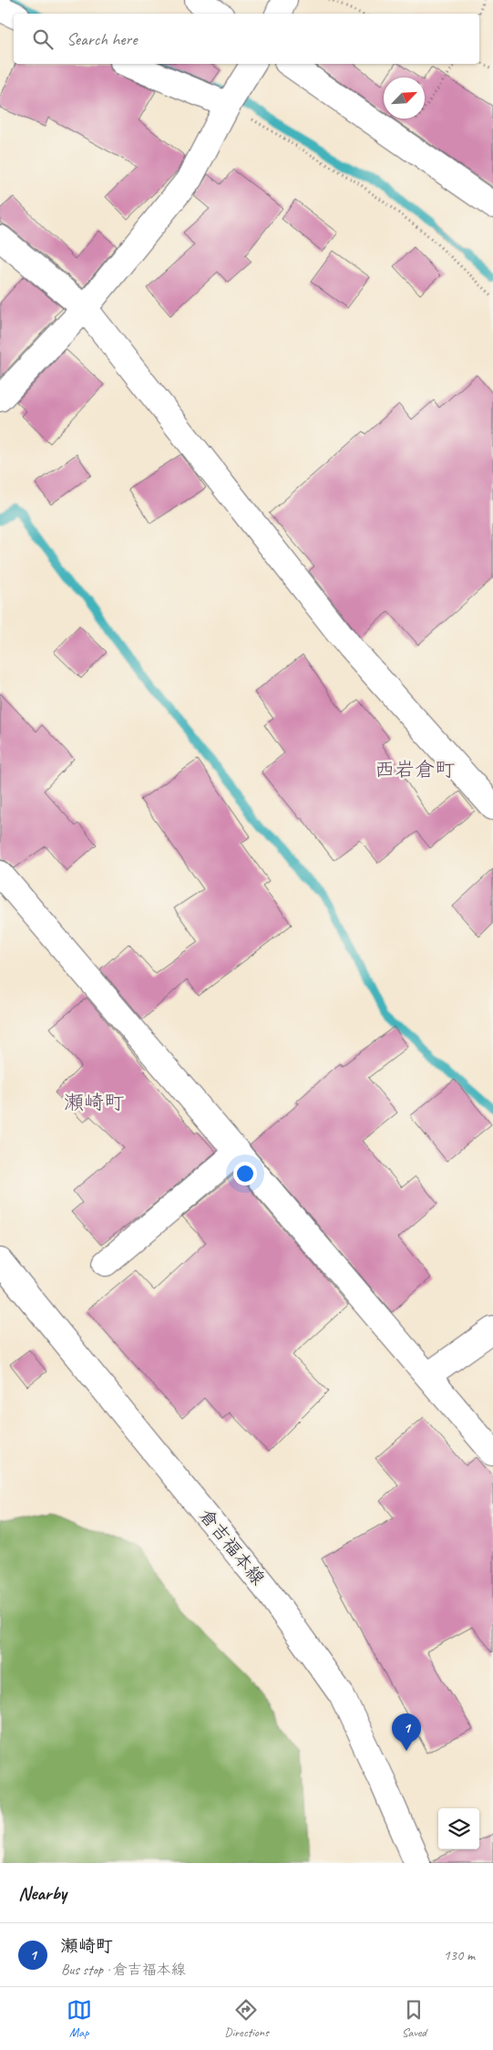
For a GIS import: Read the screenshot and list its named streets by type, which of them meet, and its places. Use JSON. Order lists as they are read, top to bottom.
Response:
{
  "streets": {
    "street": ["倉吉福本線"]
  },
  "districts": ["西岩倉町", "瀬崎町"],
  "north": "top right",
  "page": {
    "search": "Search here",
    "pins": "1",
    "heading": "Nearby",
    "list": [
      {
        "mark": "1",
        "name": "瀬崎町",
        "note": "Bus stop · 倉吉福本線",
        "value": "130 m"
      }
    ],
    "nav": ["Map", "Directions", "Saved"]
  }
}
